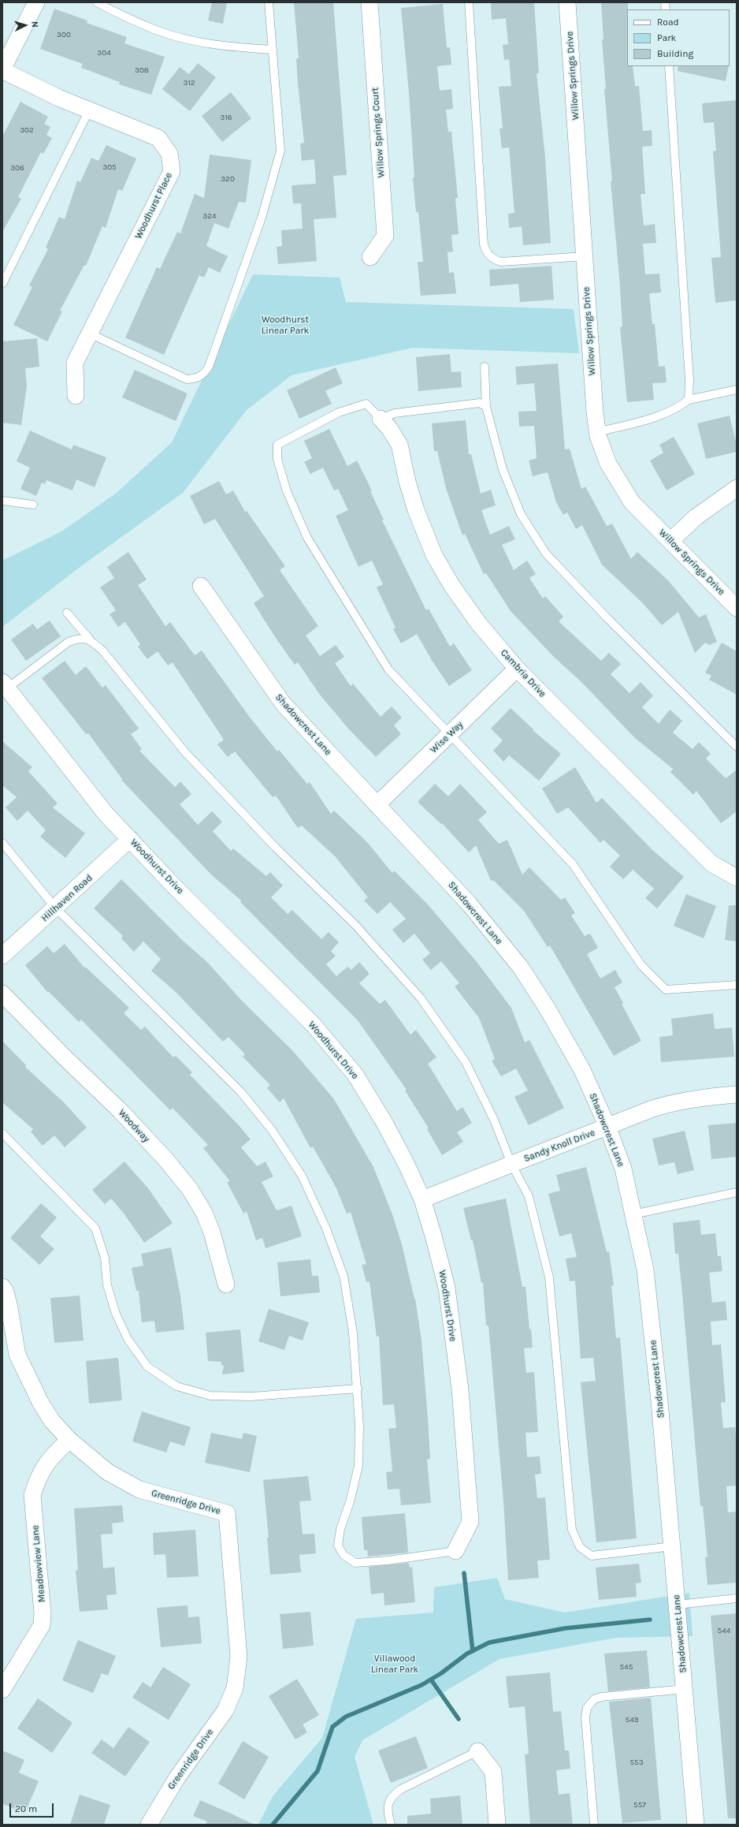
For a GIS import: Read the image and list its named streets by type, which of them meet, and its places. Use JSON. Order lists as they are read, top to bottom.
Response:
{
  "streets": {
    "street": [
      "Willow Springs Drive",
      "Willow Springs Court",
      "Woodhurst Place",
      "Cambria Drive",
      "Shadowcrest Lane",
      "Wise Way",
      "Woodhurst Drive",
      "Hillhaven Road",
      "Woodway",
      "Sandy Knoll Drive",
      "Greenridge Drive",
      "Meadowview Lane"
    ]
  },
  "crossings": [
    ["Cambria Drive", "Wise Way"],
    ["Shadowcrest Lane", "Wise Way"],
    ["Shadowcrest Lane", "Sandy Knoll Drive"],
    ["Woodhurst Drive", "Hillhaven Road"],
    ["Woodhurst Drive", "Sandy Knoll Drive"],
    ["Greenridge Drive", "Meadowview Lane"]
  ],
  "parks": ["Woodhurst Linear Park", "Villawood Linear Park"],
  "house_numbers": [
    "300",
    "304",
    "308",
    "312",
    "316",
    "302",
    "305",
    "306",
    "320",
    "324",
    "544",
    "545",
    "549",
    "553",
    "557"
  ],
  "legend": ["Road", "Park", "Building"],
  "scale_bar": "20 m",
  "north": "right"
}
